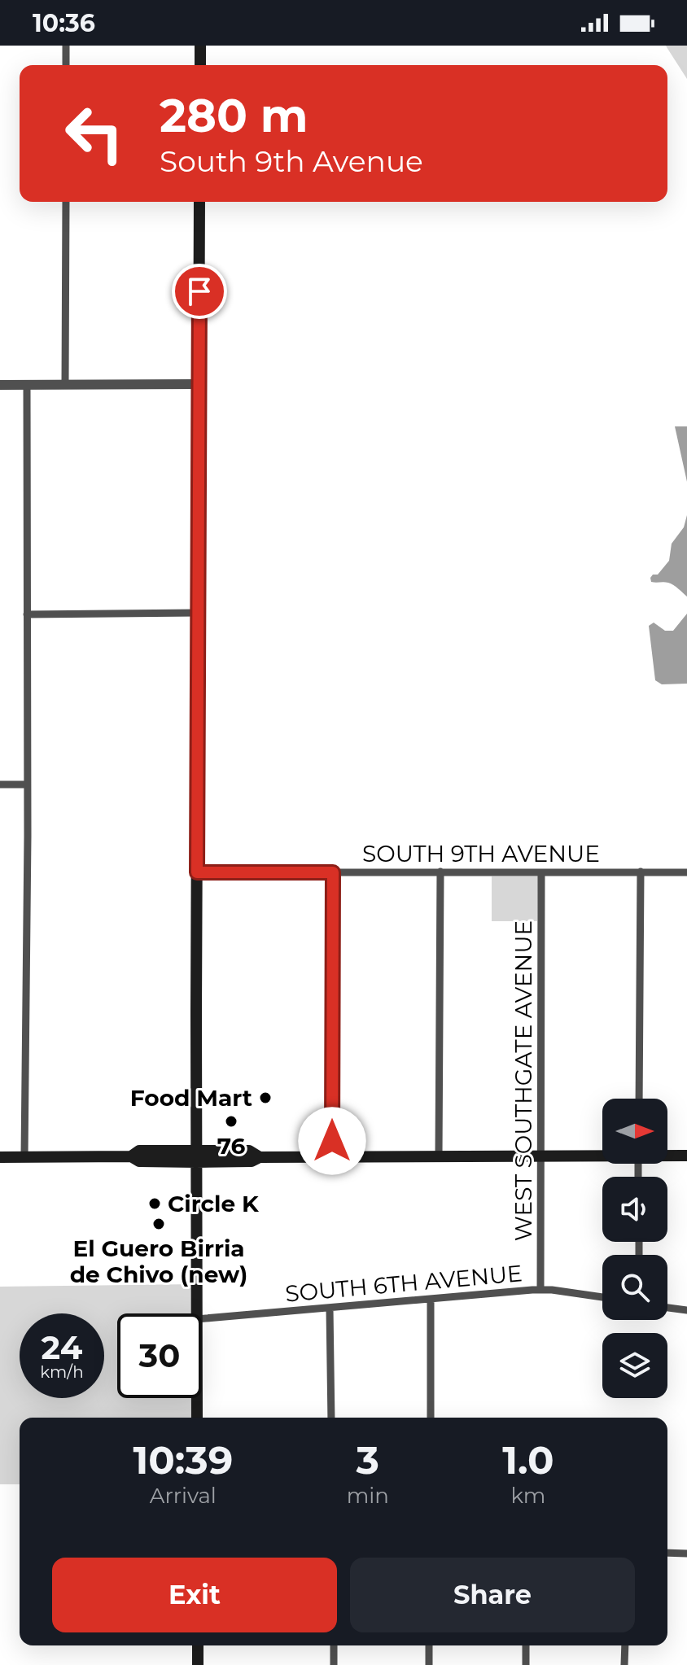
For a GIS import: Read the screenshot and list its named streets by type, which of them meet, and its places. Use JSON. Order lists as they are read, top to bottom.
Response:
{
  "streets": {
    "street": ["SOUTH 9TH AVENUE", "WEST SOUTHGATE AVENUE", "SOUTH 6TH AVENUE"]
  },
  "crossings": [
    ["SOUTH 9TH AVENUE", "WEST SOUTHGATE AVENUE"],
    ["WEST SOUTHGATE AVENUE", "SOUTH 6TH AVENUE"]
  ],
  "places": [
    "Food Mart",
    "76",
    "Circle K",
    "El Guero Birria de Chivo (new)"
  ],
  "north": "right",
  "page": {
    "status": "10:36",
    "turn": ["280 m", "South 9th Avenue"],
    "speed": "24 km/h",
    "limit": "30",
    "eta": [
      "10:39",
      "Arrival",
      "3",
      "min",
      "1.0",
      "km"
    ],
    "buttons": ["Exit", "Share"]
  }
}
